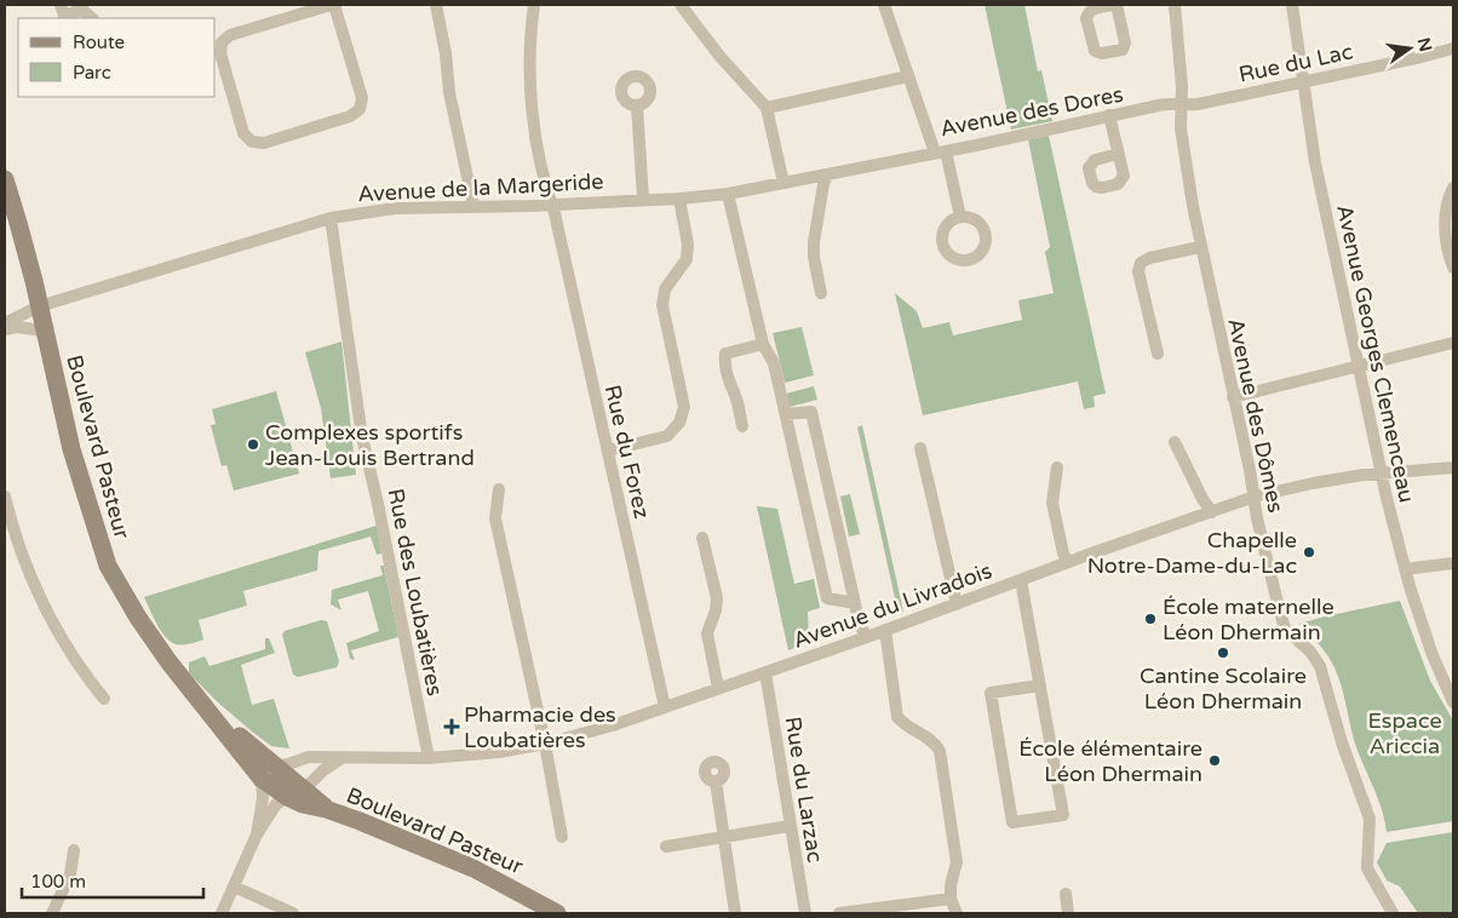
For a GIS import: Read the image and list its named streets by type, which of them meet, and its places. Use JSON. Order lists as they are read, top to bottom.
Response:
{
  "streets": {
    "main road": ["Boulevard Pasteur"],
    "street": [
      "Rue du Lac",
      "Avenue des Dores",
      "Avenue de la Margeride",
      "Avenue Georges Clemenceau",
      "Avenue des Dômes",
      "Rue du Forez",
      "Rue des Loubatières",
      "Avenue du Livradois",
      "Rue du Larzac"
    ]
  },
  "crossings": [
    ["Rue du Lac", "Avenue des Dores"],
    ["Rue du Lac", "Avenue Georges Clemenceau"],
    ["Rue du Lac", "Avenue des Dômes"],
    ["Avenue des Dores", "Avenue de la Margeride"],
    ["Avenue des Dores", "Avenue des Dômes"],
    ["Avenue de la Margeride", "Boulevard Pasteur"],
    ["Avenue de la Margeride", "Rue du Forez"],
    ["Avenue de la Margeride", "Rue des Loubatières"],
    ["Avenue Georges Clemenceau", "Avenue du Livradois"],
    ["Avenue des Dômes", "Avenue du Livradois"],
    ["Boulevard Pasteur", "Avenue du Livradois"],
    ["Rue du Forez", "Avenue du Livradois"],
    ["Rue des Loubatières", "Avenue du Livradois"],
    ["Avenue du Livradois", "Rue du Larzac"]
  ],
  "parks": ["Espace Ariccia"],
  "places": {
    "other": [
      "Complexes sportifs Jean-Louis Bertrand",
      "Chapelle Notre-Dame-du-Lac",
      "École maternelle Léon Dhermain",
      "Cantine Scolaire Léon Dhermain",
      "École élémentaire Léon Dhermain"
    ],
    "health": ["Pharmacie des Loubatières"]
  },
  "legend": ["Route", "Parc"],
  "scale_bar": "100 m",
  "north": "right"
}
